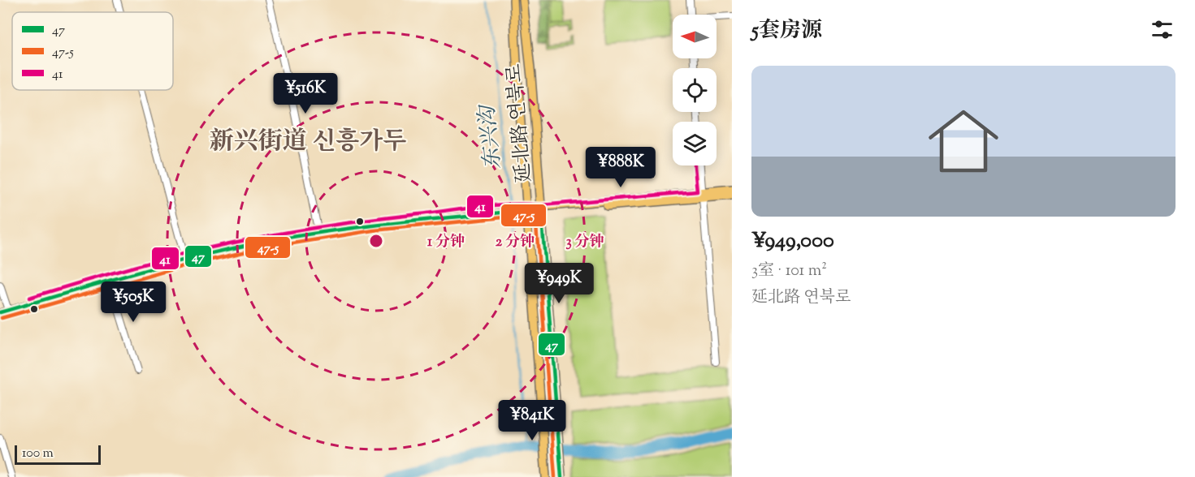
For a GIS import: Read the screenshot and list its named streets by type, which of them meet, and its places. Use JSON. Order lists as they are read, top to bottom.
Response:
{
  "streets": {
    "main road": ["延北路 연북로"]
  },
  "districts": ["新兴街道 신흥가두"],
  "water": ["东兴沟"],
  "lines": ["transit line 41", "transit line 47", "transit line 47-5"],
  "legend": ["47", "47-5", "41"],
  "scale_bar": "100 m",
  "north": "left",
  "page": {
    "heading": "5套房源",
    "list": [
      {
        "name": "¥949,000",
        "note": "3室 · 101 m² · 延北路 연북로"
      }
    ],
    "price": [
      "¥516K",
      "¥888K",
      "¥949K",
      "¥505K",
      "¥841K"
    ],
    "scale": "100 m"
  },
  "rings": ["1 分钟", "2 分钟", "3 分钟"]
}
